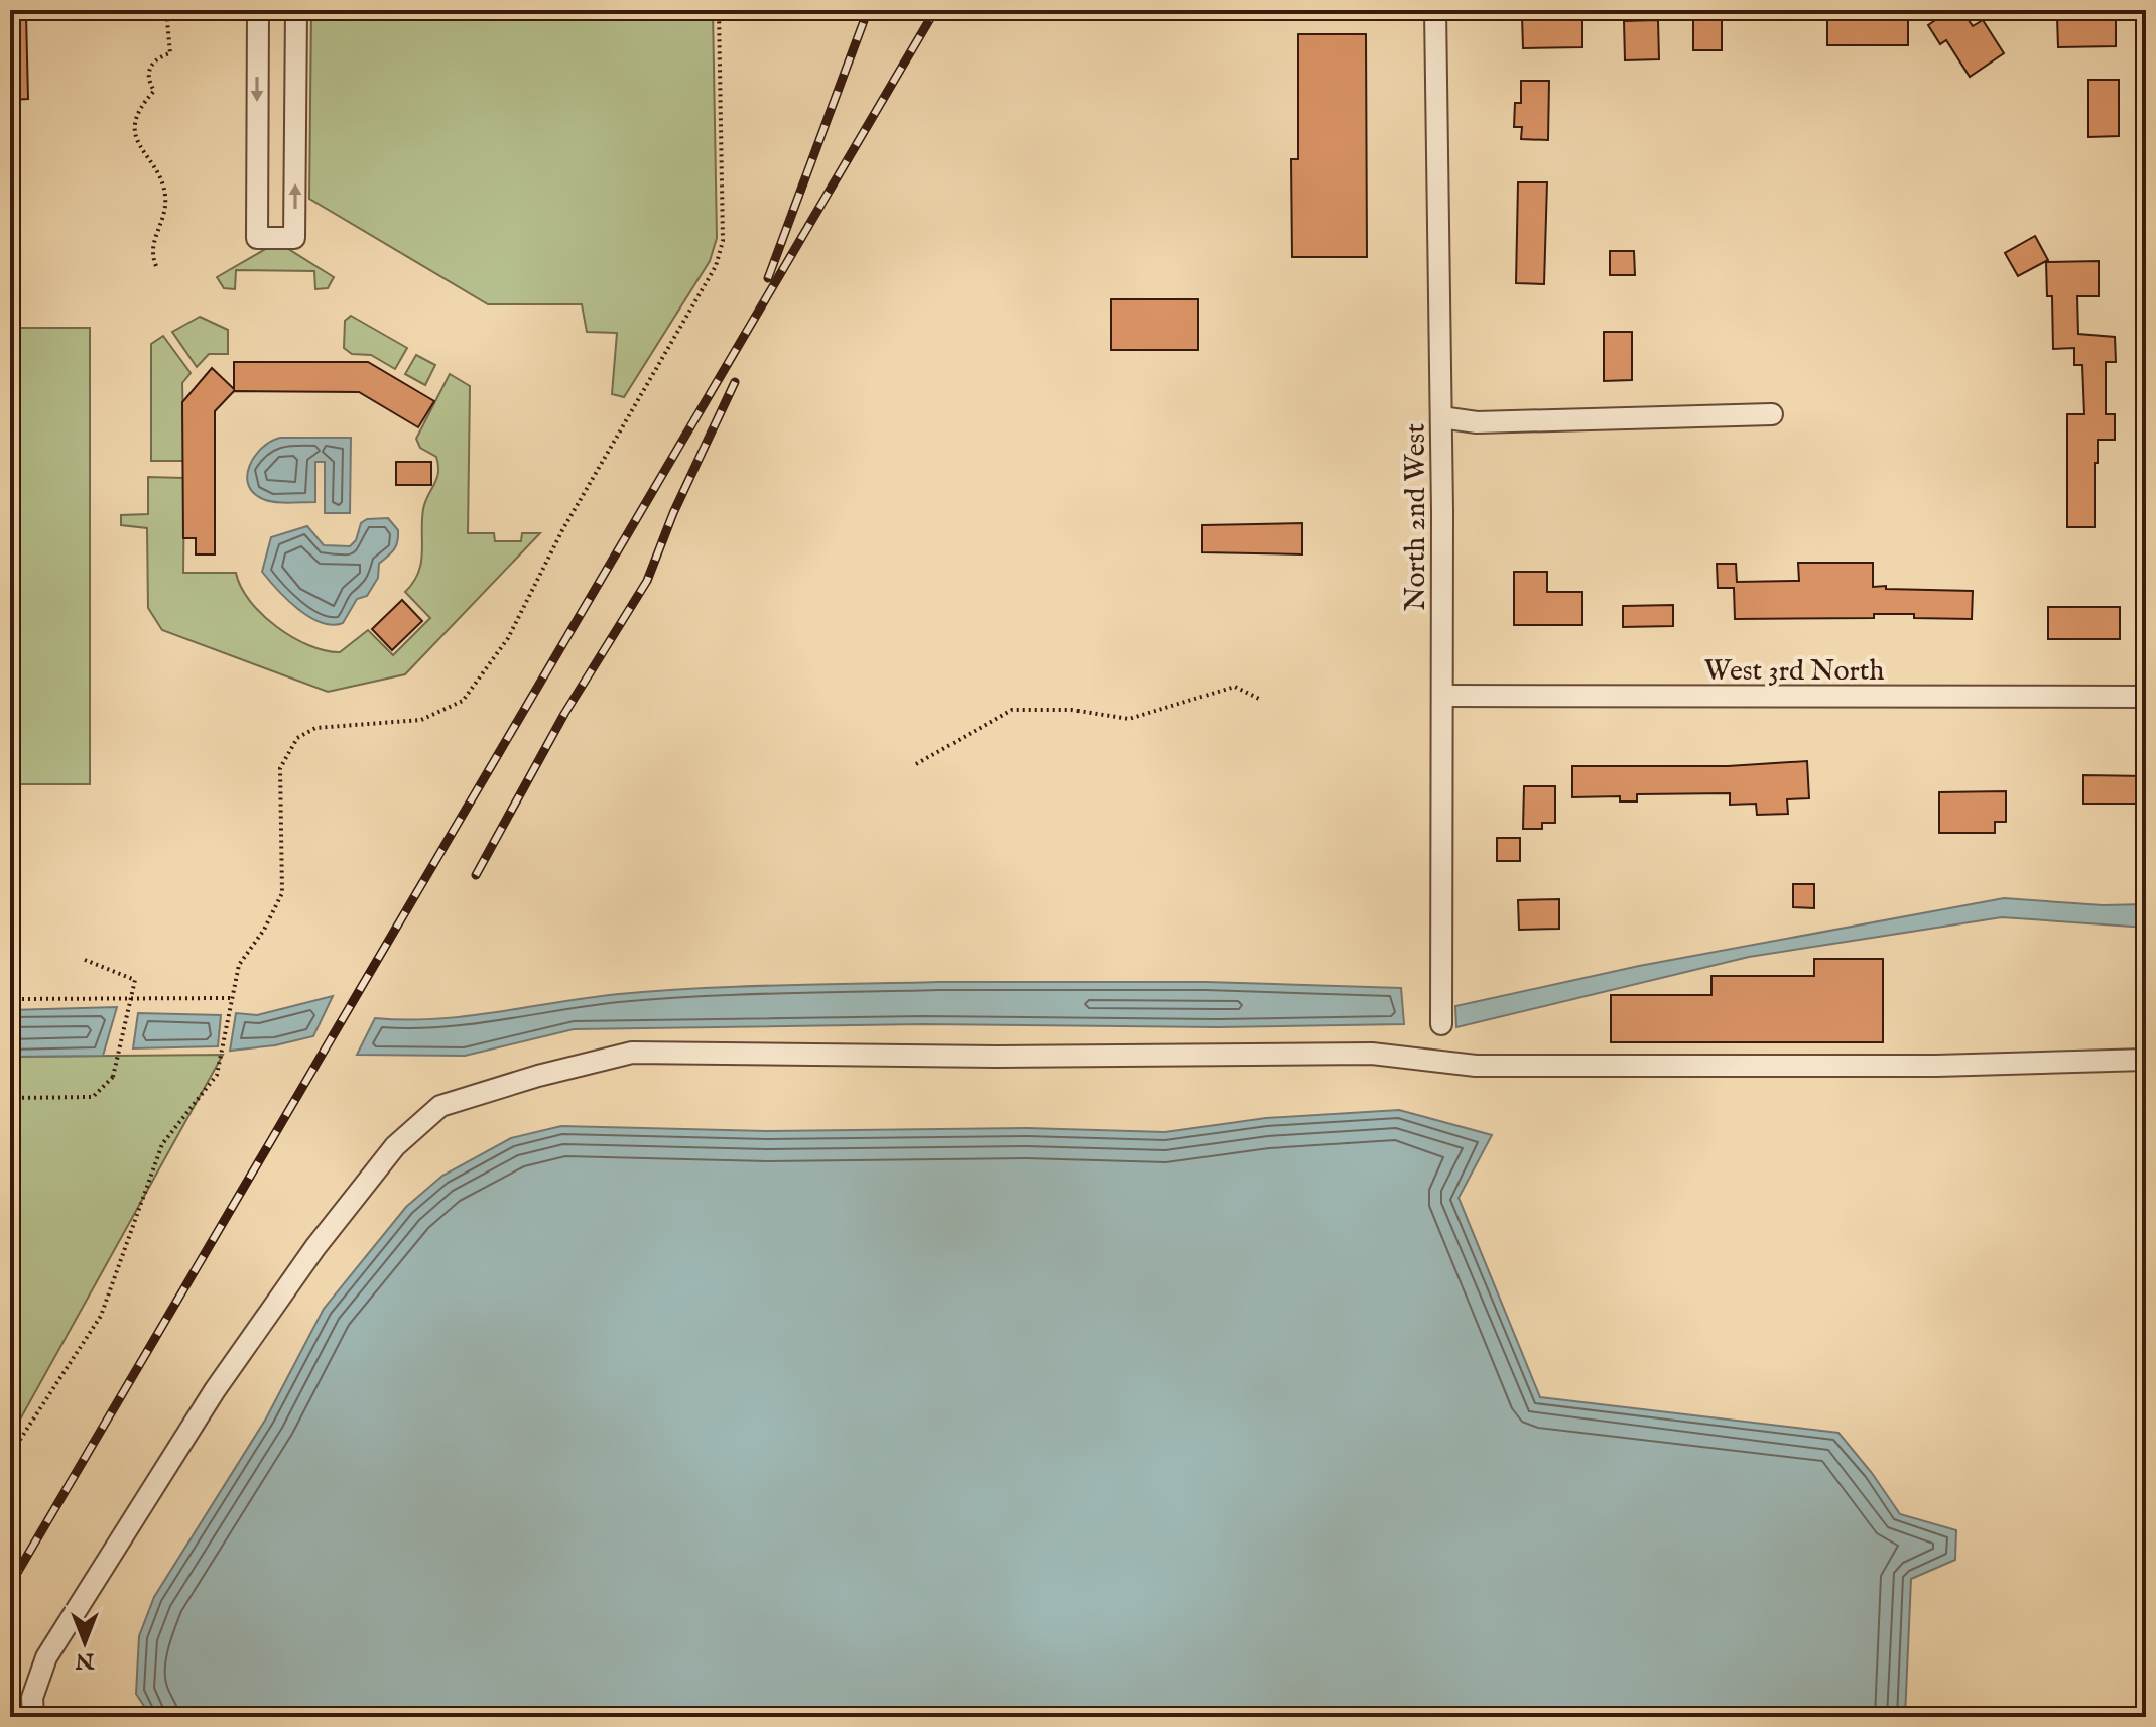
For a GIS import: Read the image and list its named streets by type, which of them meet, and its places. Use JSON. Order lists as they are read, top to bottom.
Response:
{
  "streets": {
    "street": ["North 2nd West", "West 3rd North"]
  },
  "crossings": [
    ["North 2nd West", "West 3rd North"]
  ],
  "north": "bottom"
}
